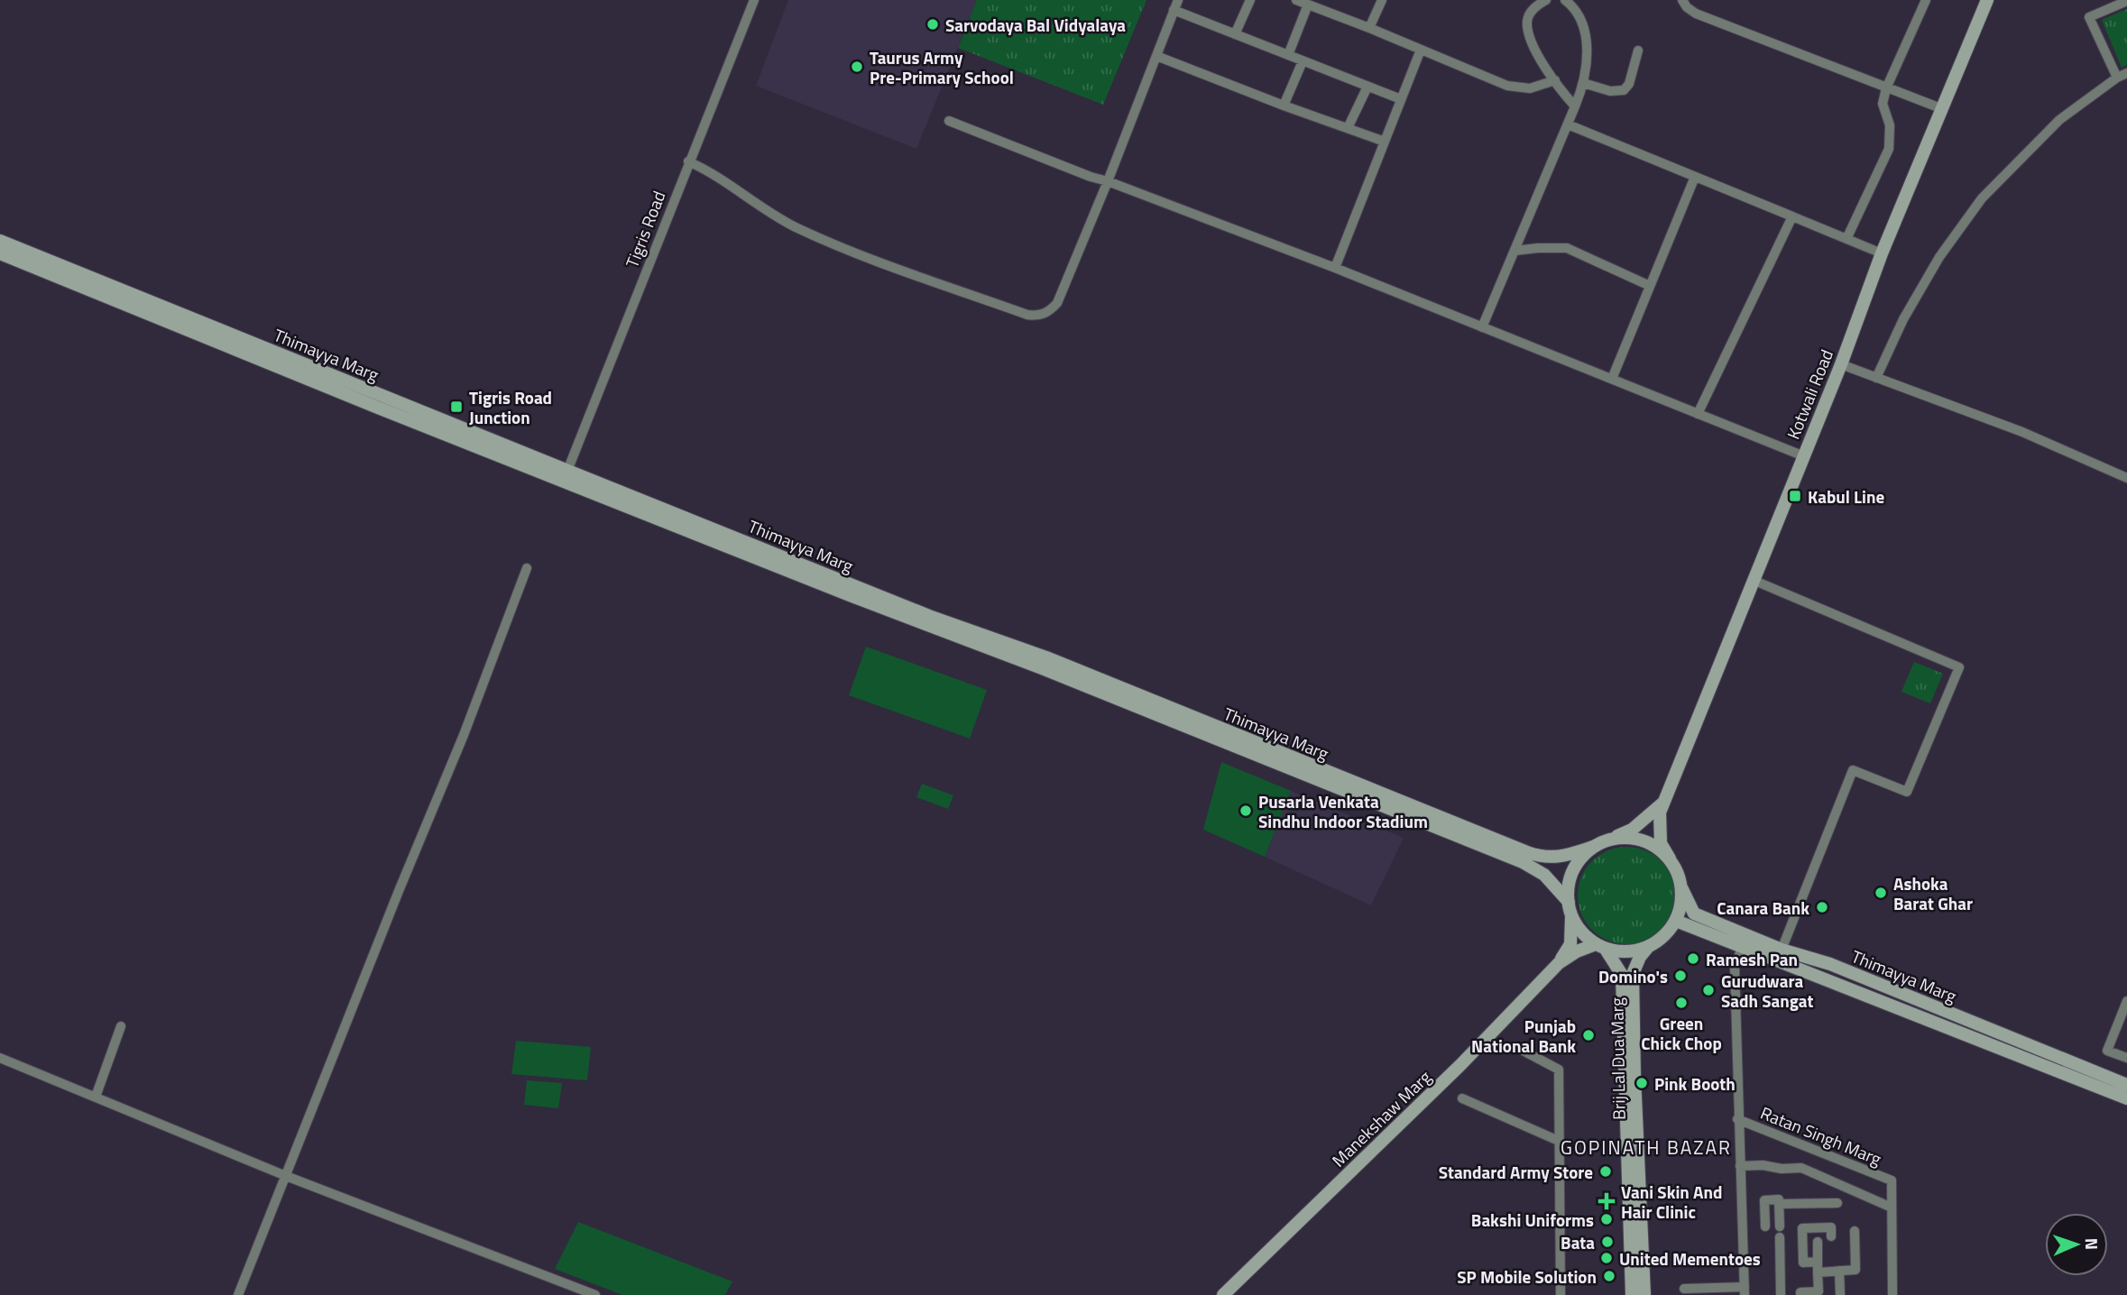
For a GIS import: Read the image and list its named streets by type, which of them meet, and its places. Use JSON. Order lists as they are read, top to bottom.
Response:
{
  "streets": {
    "street": [
      "Tigris Road",
      "Thimayya Marg",
      "Kotwali Road",
      "Brij Lal Dua Marg",
      "Manekshaw Marg",
      "Ratan Singh Marg"
    ]
  },
  "crossings": [
    ["Tigris Road", "Thimayya Marg"],
    ["Thimayya Marg", "Kotwali Road"],
    ["Thimayya Marg", "Manekshaw Marg"],
    ["Kotwali Road", "Manekshaw Marg"]
  ],
  "districts": ["GOPINATH BAZAR"],
  "places": {
    "other": [
      "Sarvodaya Bal Vidyalaya",
      "Taurus Army Pre-Primary School",
      "Pusarla Venkata Sindhu Indoor Stadium",
      "Ashoka Barat Ghar",
      "Canara Bank",
      "Ramesh Pan",
      "Domino's",
      "Gurudwara Sadh Sangat",
      "Green Chick Chop",
      "Punjab National Bank",
      "Pink Booth",
      "Standard Army Store",
      "Bakshi Uniforms",
      "Bata",
      "United Mementoes",
      "SP Mobile Solution"
    ],
    "transit": ["Tigris Road Junction", "Kabul Line"],
    "health": ["Vani Skin And Hair Clinic"]
  },
  "north": "right"
}
